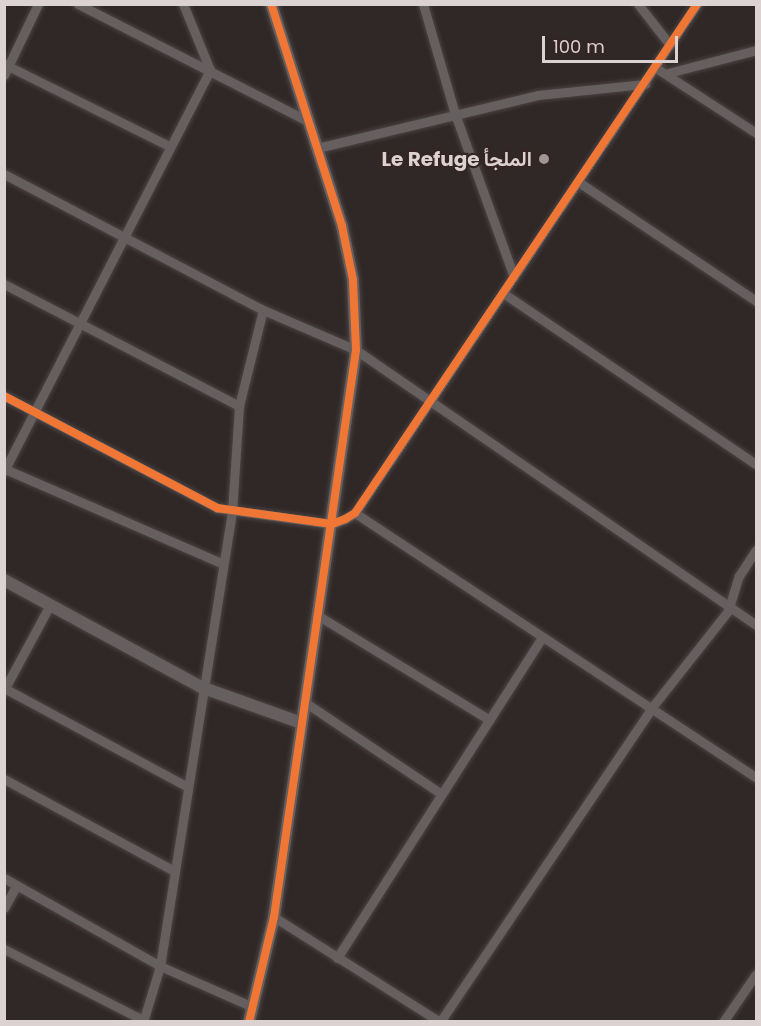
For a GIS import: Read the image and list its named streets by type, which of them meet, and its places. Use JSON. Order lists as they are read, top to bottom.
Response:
{
  "places": ["Le Refuge الملجأ"],
  "scale_bar": "100 m"
}
